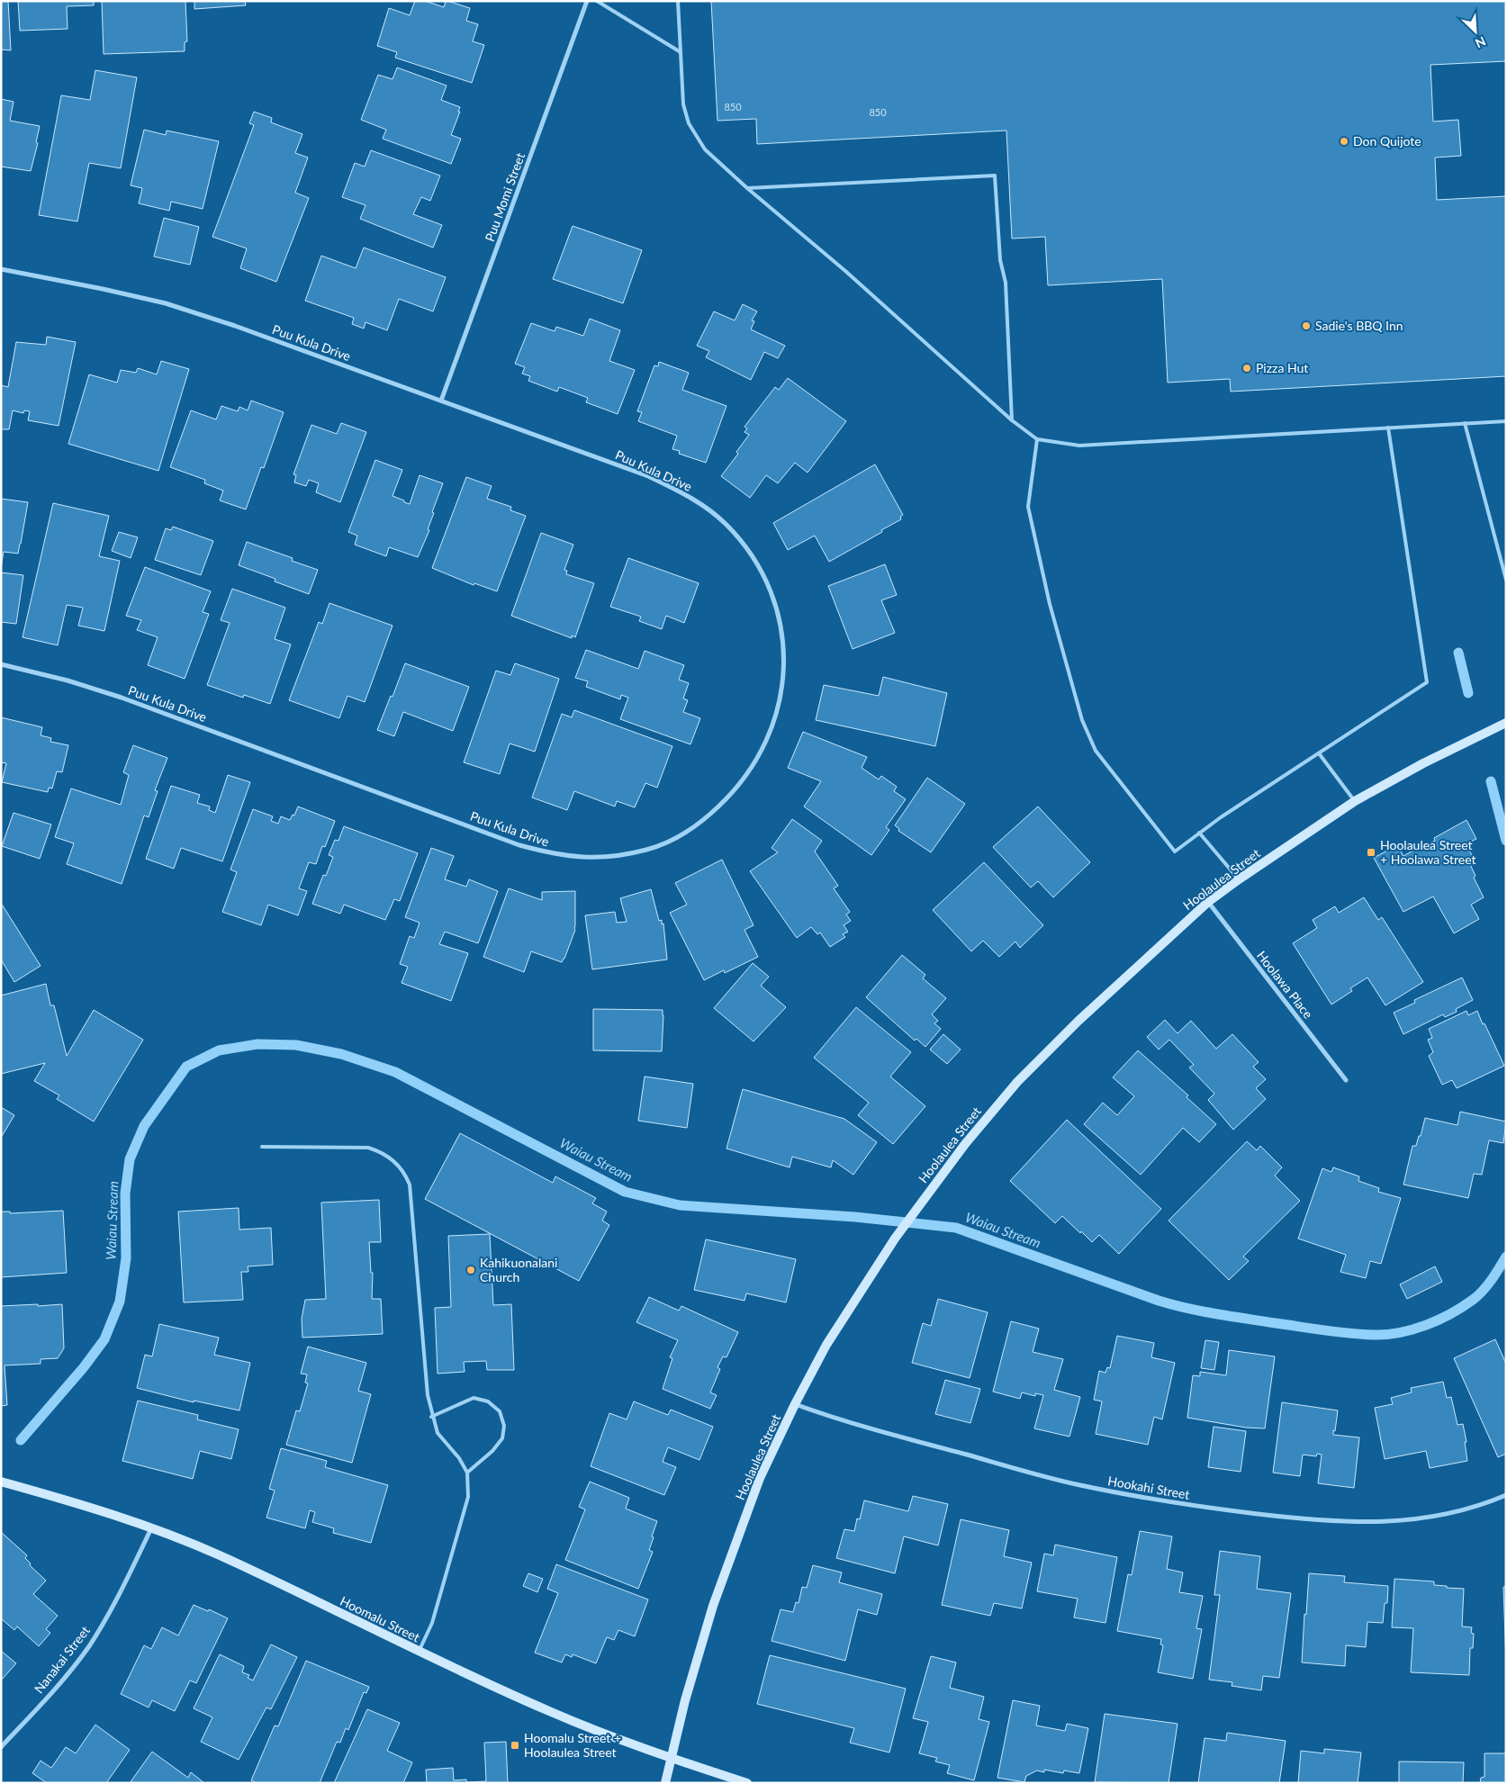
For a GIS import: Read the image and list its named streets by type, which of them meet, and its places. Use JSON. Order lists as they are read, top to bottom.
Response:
{
  "streets": {
    "street": [
      "Puu Momi Street",
      "Puu Kula Drive",
      "Hoolaulea Street",
      "Hoolawa Place",
      "Hookahi Street",
      "Hoomalu Street",
      "Nanakai Street"
    ]
  },
  "crossings": [
    ["Puu Momi Street", "Puu Kula Drive"],
    ["Hoolaulea Street", "Hoolawa Place"],
    ["Hoolaulea Street", "Hookahi Street"],
    ["Hoolaulea Street", "Hoomalu Street"],
    ["Hoomalu Street", "Nanakai Street"]
  ],
  "water": ["Waiau Stream"],
  "places": {
    "other": [
      "Don Quijote",
      "Sadie's BBQ Inn",
      "Pizza Hut",
      "Kahikuonalani Church"
    ],
    "transit": ["Hoolaulea Street + Hoolawa Street", "Hoomalu Street + Hoolaulea Street"]
  },
  "house_numbers": ["850", "850"],
  "north": "bottom right"
}
